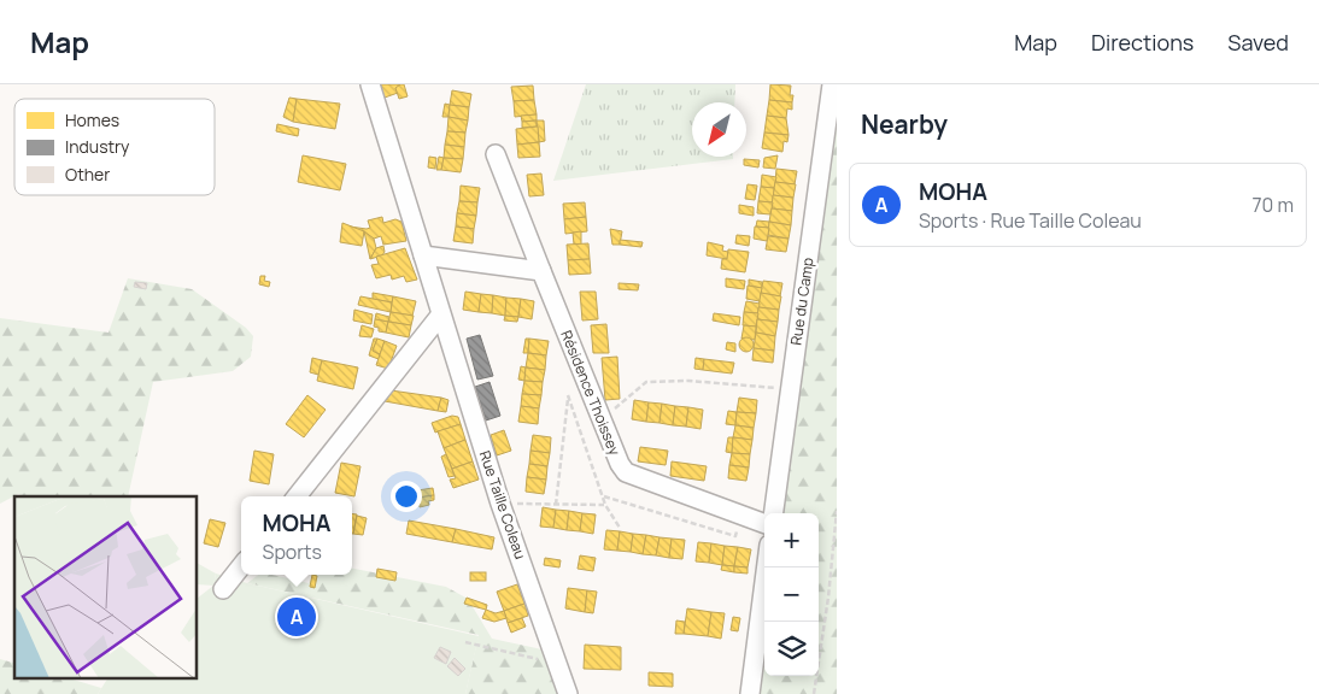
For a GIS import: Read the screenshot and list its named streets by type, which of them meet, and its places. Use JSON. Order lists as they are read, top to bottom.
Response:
{
  "streets": {
    "street": ["Rue du Camp", "Résidence Thoissey", "Rue Taille Coleau"]
  },
  "legend": ["Homes", "Industry", "Other"],
  "north": "bottom left",
  "page": {
    "header": "Map",
    "nav": ["Map", "Directions", "Saved"],
    "heading": "Nearby",
    "list": [
      {
        "mark": "A",
        "name": "MOHA",
        "note": "Sports · Rue Taille Coleau",
        "value": "70 m"
      }
    ],
    "popup": ["MOHA", "Sports"],
    "map_buttons": ["+", "−"],
    "pins": "A"
  }
}
